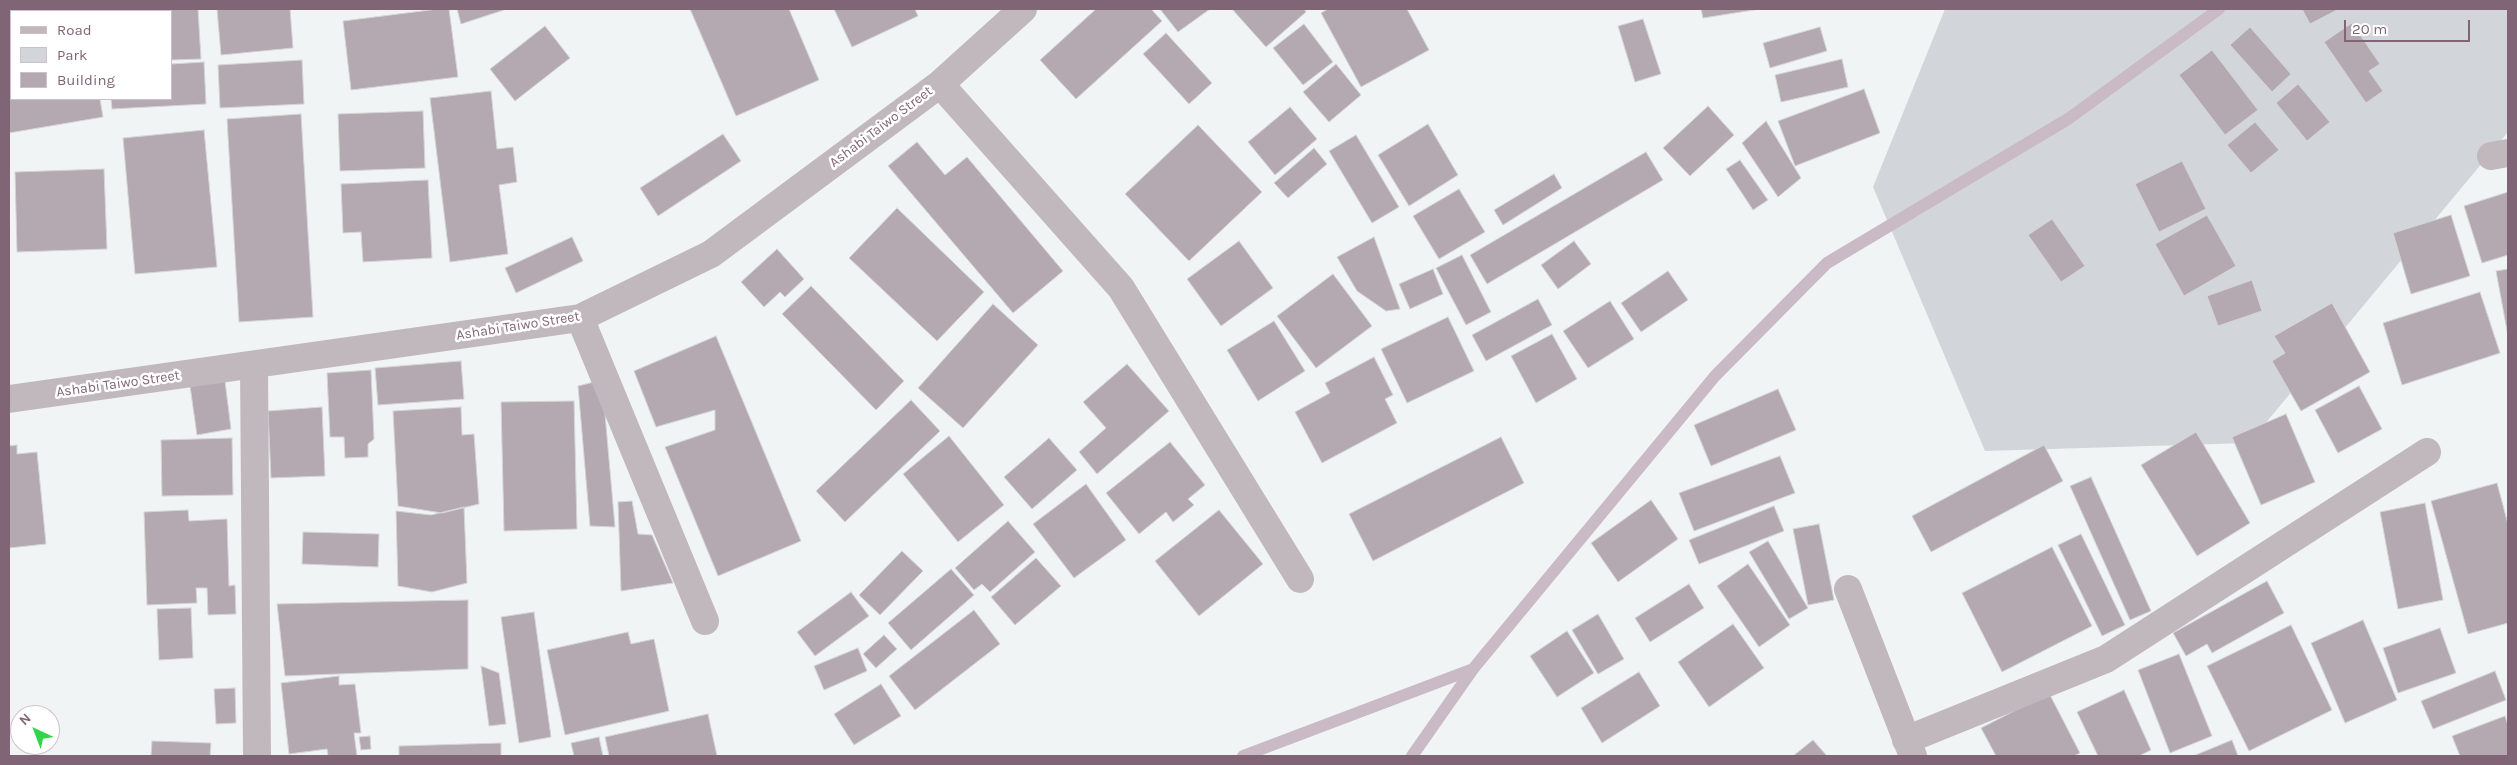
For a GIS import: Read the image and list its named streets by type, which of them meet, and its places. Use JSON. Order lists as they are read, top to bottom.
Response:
{
  "streets": {
    "street": ["Ashabi Taiwo Street"]
  },
  "legend": ["Road", "Park", "Building"],
  "scale_bar": "20 m",
  "north": "top left"
}
